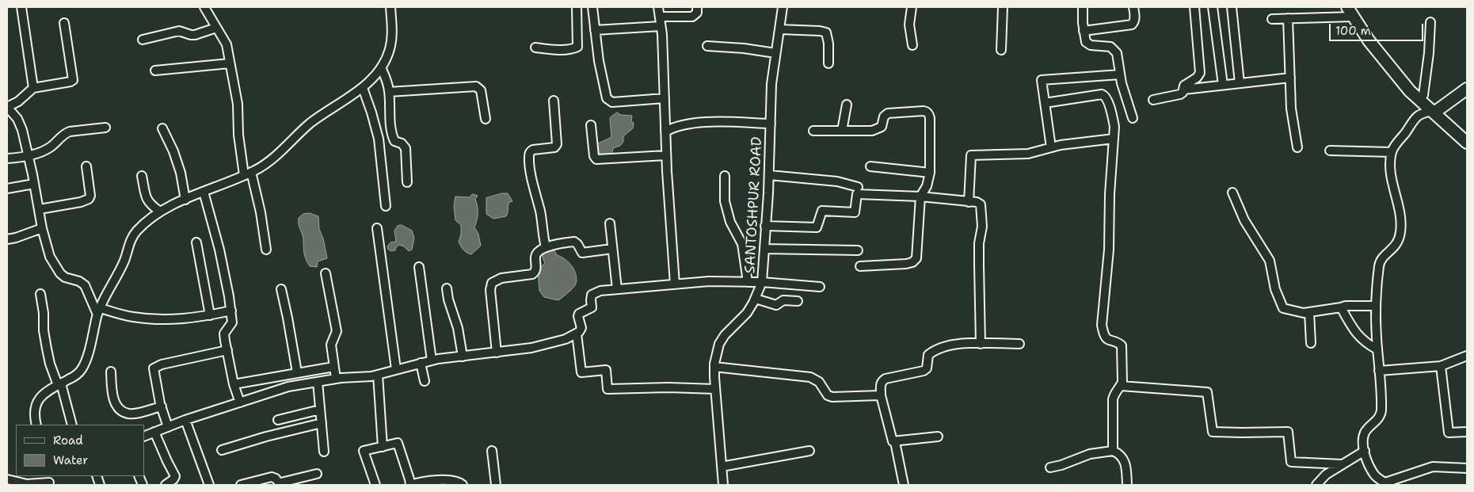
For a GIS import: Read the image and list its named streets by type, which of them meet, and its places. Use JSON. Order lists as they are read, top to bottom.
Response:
{
  "streets": {
    "street": ["SANTOSHPUR ROAD"]
  },
  "legend": ["Road", "Water"],
  "scale_bar": "100 m"
}
